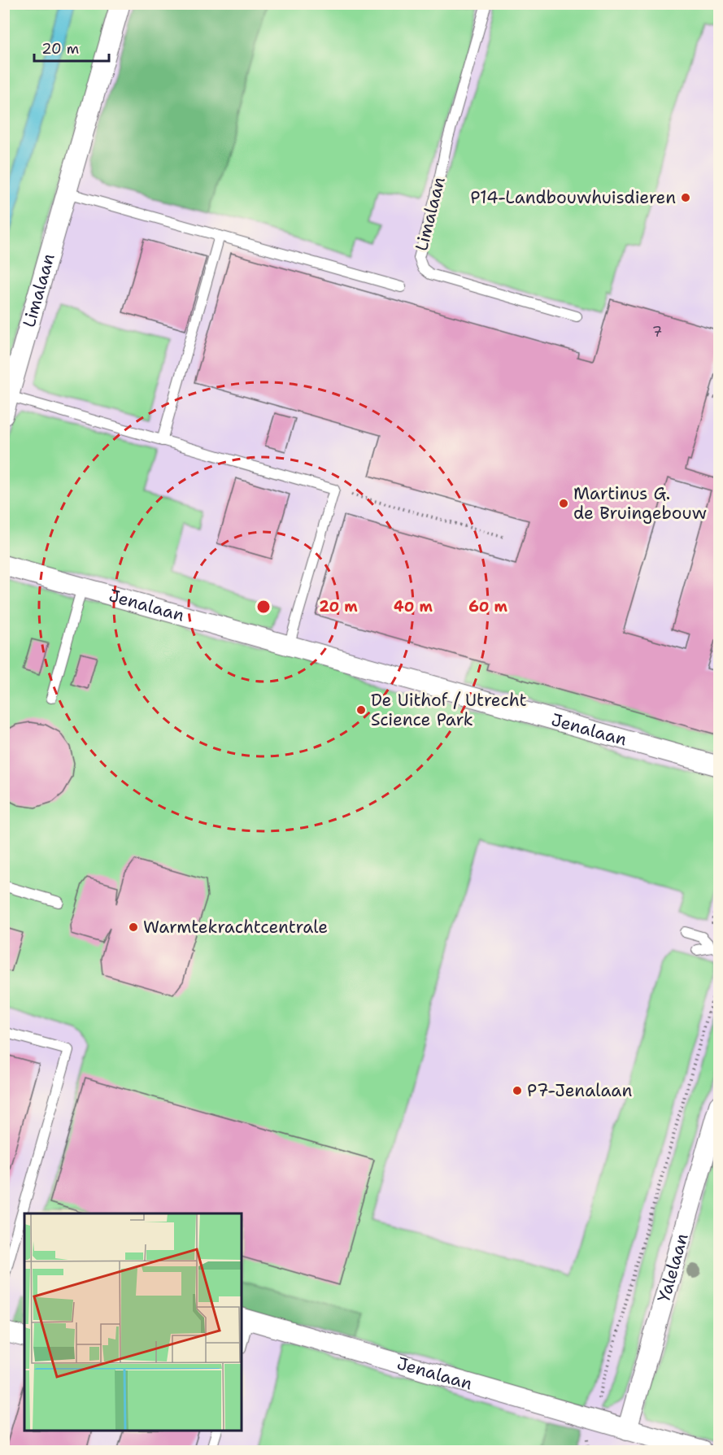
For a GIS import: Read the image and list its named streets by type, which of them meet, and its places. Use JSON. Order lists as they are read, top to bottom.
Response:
{
  "streets": {
    "street": ["Limalaan", "Jenalaan", "Yalelaan"]
  },
  "crossings": [
    ["Jenalaan", "Yalelaan"]
  ],
  "places": [
    "P14-Landbouwhuisdieren",
    "Martinus G. de Bruingebouw",
    "De Uithof / Utrecht Science Park",
    "Warmtekrachtcentrale",
    "P7-Jenalaan"
  ],
  "house_numbers": ["7"],
  "scale_bar": "20 m",
  "rings": ["20 m", "40 m", "60 m"]
}
